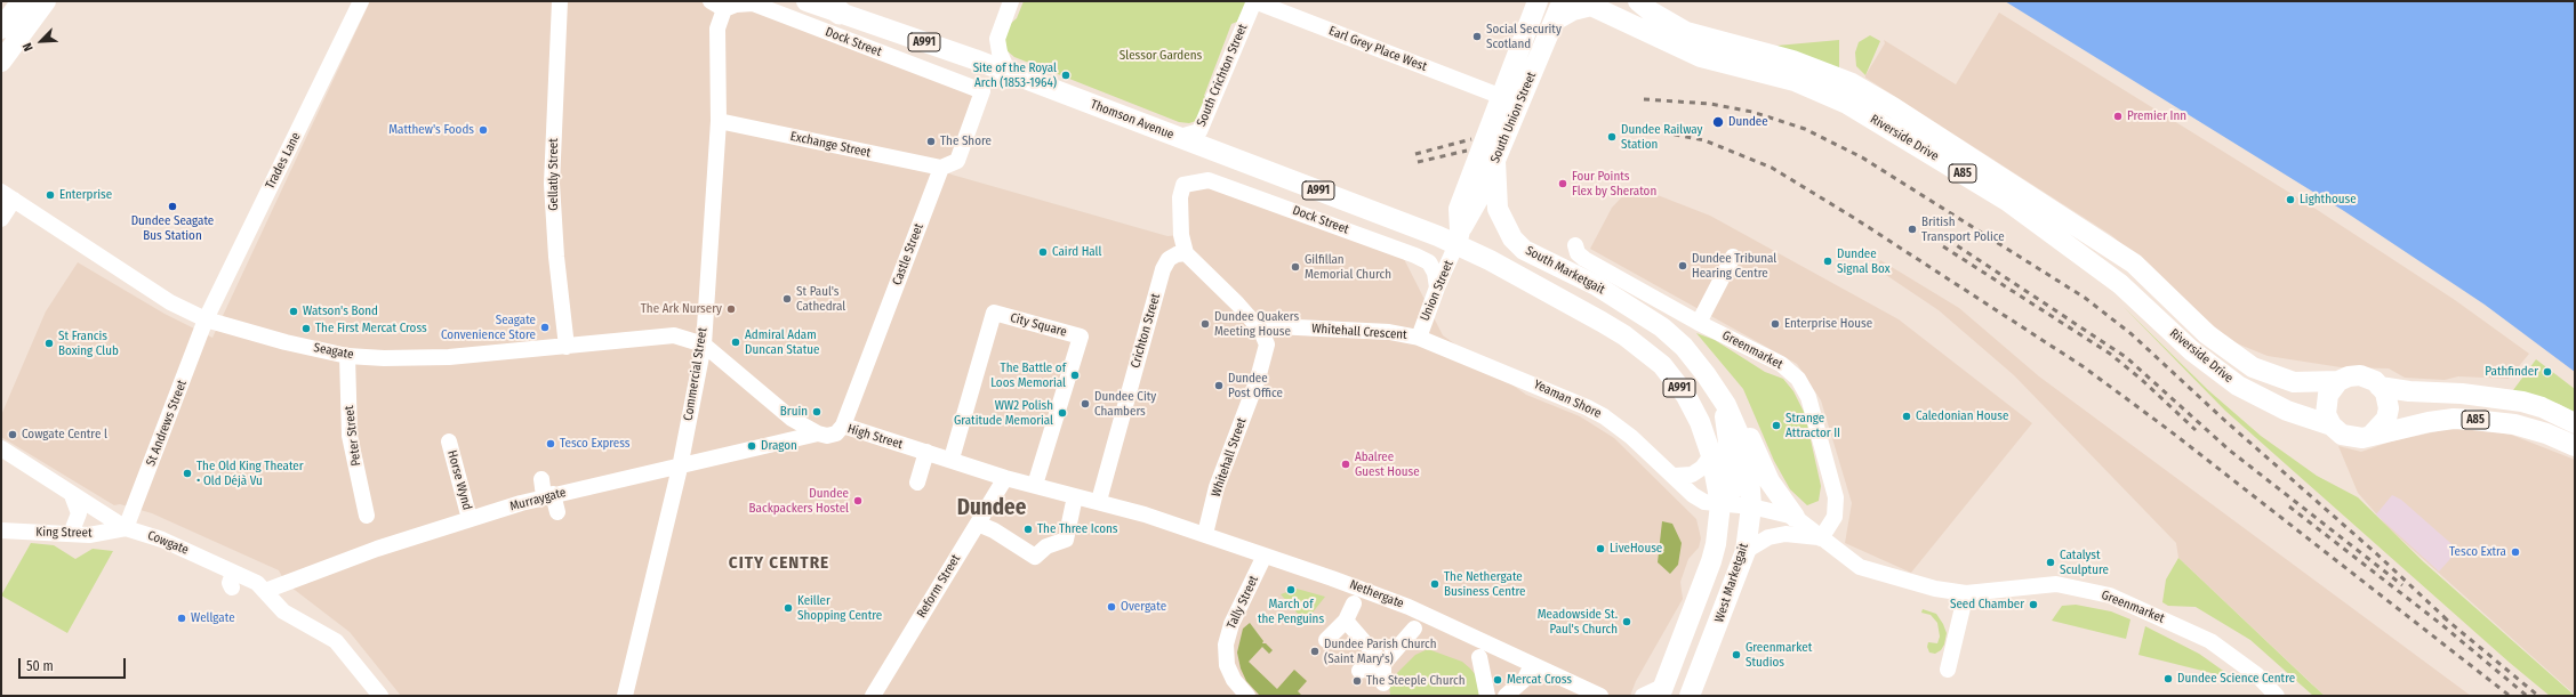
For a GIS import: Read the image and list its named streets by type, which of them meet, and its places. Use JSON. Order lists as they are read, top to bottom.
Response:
{
  "streets": {
    "main road": [
      "A991",
      "South Union Street",
      "Thomson Avenue",
      "Riverside Drive",
      "A85",
      "South Marketgait",
      "West Marketgait"
    ],
    "street": [
      "Dock Street",
      "Earl Grey Place West",
      "South Crichton Street",
      "Exchange Street",
      "Trades Lane",
      "Gellatly Street",
      "Castle Street",
      "Union Street",
      "City Square",
      "Crichton Street",
      "Whitehall Crescent",
      "Greenmarket",
      "Seagate",
      "Commercial Street",
      "Yeaman Shore",
      "St Andrews Street",
      "Peter Street",
      "High Street",
      "Whitehall Street",
      "Horse Wynd",
      "Murraygate",
      "King Street",
      "Cowgate",
      "Reform Street",
      "Nethergate",
      "Tally Street"
    ]
  },
  "crossings": [
    ["Dock Street", "Exchange Street"],
    ["Dock Street", "Castle Street"],
    ["Dock Street", "Union Street"],
    ["Dock Street", "Crichton Street"],
    ["Dock Street", "Commercial Street"],
    ["Earl Grey Place West", "South Crichton Street"],
    ["Earl Grey Place West", "South Union Street"],
    ["South Crichton Street", "Thomson Avenue"],
    ["South Union Street", "Thomson Avenue"],
    ["South Union Street", "Riverside Drive"],
    ["South Union Street", "South Marketgait"],
    ["South Union Street", "Union Street"],
    ["South Union Street", "West Marketgait"],
    ["Thomson Avenue", "Union Street"],
    ["Thomson Avenue", "West Marketgait"],
    ["Exchange Street", "Castle Street"],
    ["Exchange Street", "Commercial Street"],
    ["Trades Lane", "Seagate"],
    ["Trades Lane", "St Andrews Street"],
    ["Gellatly Street", "Seagate"],
    ["Castle Street", "High Street"],
    ["South Marketgait", "West Marketgait"],
    ["Union Street", "Whitehall Crescent"],
    ["Union Street", "Yeaman Shore"],
    ["Union Street", "West Marketgait"],
    ["City Square", "High Street"],
    ["Crichton Street", "High Street"],
    ["Whitehall Crescent", "Yeaman Shore"],
    ["Whitehall Crescent", "Whitehall Street"],
    ["Greenmarket", "Yeaman Shore"],
    ["Greenmarket", "West Marketgait"],
    ["Seagate", "Commercial Street"],
    ["Seagate", "St Andrews Street"],
    ["Seagate", "Peter Street"],
    ["Commercial Street", "Murraygate"],
    ["Yeaman Shore", "West Marketgait"],
    ["St Andrews Street", "King Street"],
    ["St Andrews Street", "Cowgate"],
    ["High Street", "Murraygate"],
    ["High Street", "Reform Street"],
    ["High Street", "Nethergate"],
    ["Whitehall Street", "Nethergate"],
    ["Horse Wynd", "Murraygate"],
    ["Murraygate", "Cowgate"],
    ["King Street", "Cowgate"]
  ],
  "districts": ["Dundee", "CITY CENTRE"],
  "parks": ["Slessor Gardens"],
  "places": [
    "Social Security Scotland",
    "Site of the Royal Arch (1853-1964)",
    "Premier Inn",
    "Dundee",
    "Matthew's Foods",
    "Dundee Railway Station",
    "The Shore",
    "Four Points Flex by Sheraton",
    "Enterprise",
    "Lighthouse",
    "Dundee Seagate Bus Station",
    "British Transport Police",
    "Caird Hall",
    "Dundee Signal Box",
    "Dundee Tribunal Hearing Centre",
    "Gilfillan Memorial Church",
    "St Paul's Cathedral",
    "The Ark Nursery",
    "Watson's Bond",
    "Dundee Quakers Meeting House",
    "Enterprise House",
    "Seagate Convenience Store",
    "The First Mercat Cross",
    "Admiral Adam Duncan Statue",
    "St Francis Boxing Club",
    "Pathfinder",
    "The Battle of Loos Memorial",
    "Dundee Post Office",
    "Dundee City Chambers",
    "Bruin",
    "WW2 Polish Gratitude Memorial",
    "Caledonian House",
    "Strange Attractor II",
    "Cowgate Centre l",
    "Tesco Express",
    "Dragon",
    "Abalree Guest House",
    "The Old King Theater • Old Déjà Vu",
    "Dundee Backpackers Hostel",
    "The Three Icons",
    "LiveHouse",
    "Tesco Extra",
    "Catalyst Sculpture",
    "The Nethergate Business Centre",
    "March of the Penguins",
    "Seed Chamber",
    "Overgate",
    "Keiller Shopping Centre",
    "Wellgate",
    "Meadowside St. Paul's Church",
    "Dundee Parish Church (Saint Mary's)",
    "Greenmarket Studios",
    "Dundee Science Centre",
    "Mercat Cross",
    "The Steeple Church"
  ],
  "scale_bar": "50 m",
  "north": "bottom left"
}
